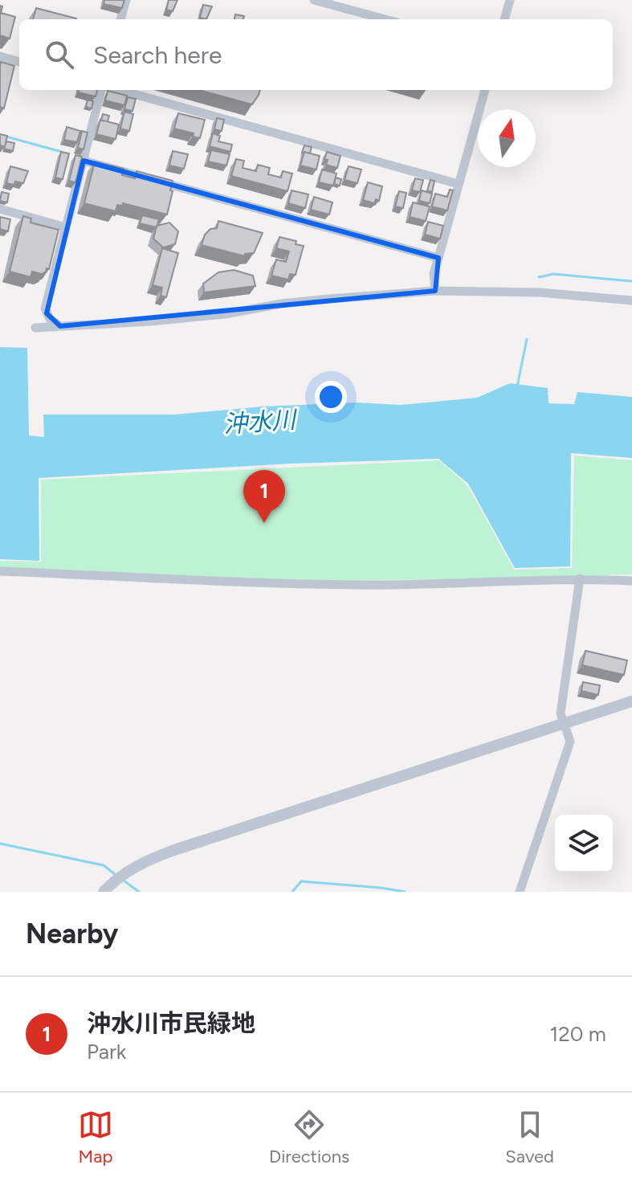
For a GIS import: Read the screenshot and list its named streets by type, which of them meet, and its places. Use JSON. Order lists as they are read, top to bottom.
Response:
{
  "water": ["沖水川"],
  "north": "top",
  "page": {
    "search": "Search here",
    "pins": "1",
    "heading": "Nearby",
    "list": [
      {
        "mark": "1",
        "name": "沖水川市民緑地",
        "note": "Park",
        "value": "120 m"
      }
    ],
    "nav": ["Map", "Directions", "Saved"]
  }
}
